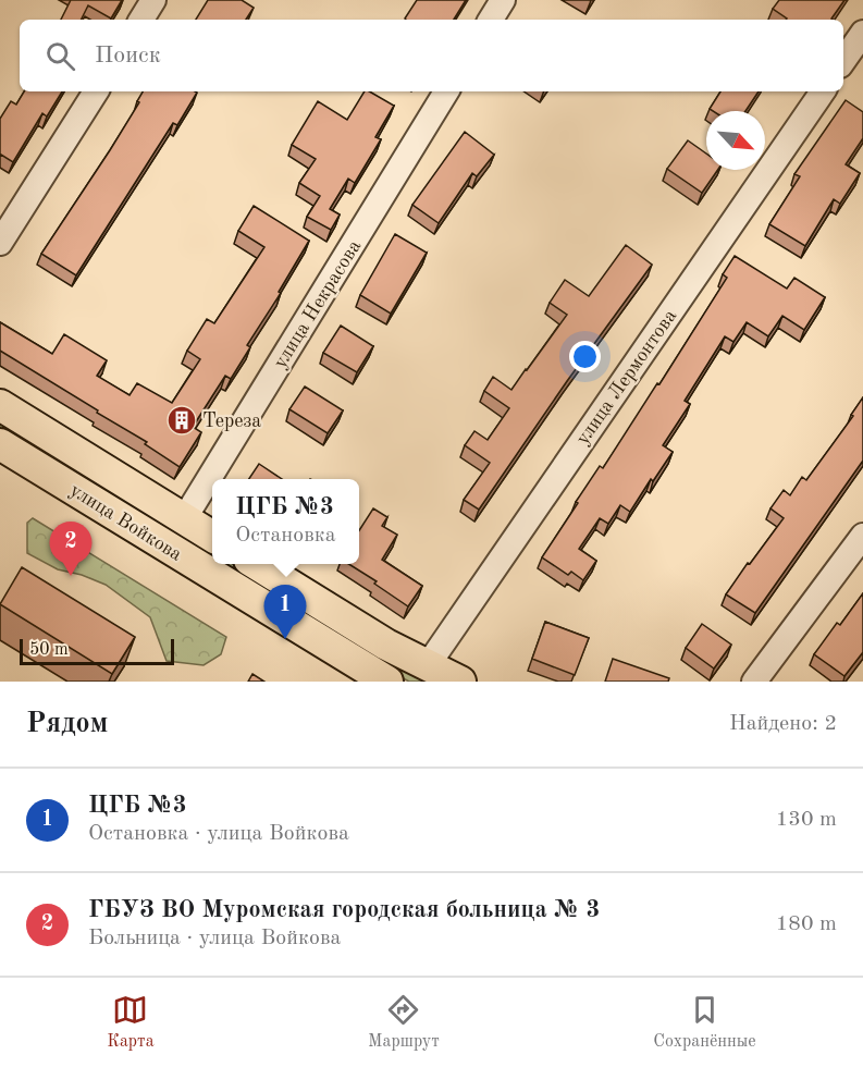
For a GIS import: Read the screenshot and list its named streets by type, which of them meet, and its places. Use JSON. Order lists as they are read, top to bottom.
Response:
{
  "streets": {
    "main road": ["улица Войкова"],
    "street": ["улица Некрасова", "улица Лермонтова"]
  },
  "crossings": [
    ["улица Некрасова", "улица Войкова"]
  ],
  "places": {
    "building": ["Тереза"]
  },
  "scale_bar": "50 m",
  "north": "bottom right",
  "page": {
    "search": "Поиск",
    "popup": ["ЦГБ №3", "Остановка"],
    "pins": ["2", "1"],
    "scale": "50 m",
    "heading": ["Рядом", "Найдено: 2"],
    "list": [
      {
        "mark": "1",
        "name": "ЦГБ №3",
        "note": "Остановка · улица Войкова",
        "value": "130 m"
      },
      {
        "mark": "2",
        "name": "ГБУЗ ВО Муромская городская больница № 3",
        "note": "Больница · улица Войкова",
        "value": "180 m"
      }
    ],
    "nav": ["Карта", "Маршрут", "Сохранённые"]
  }
}
